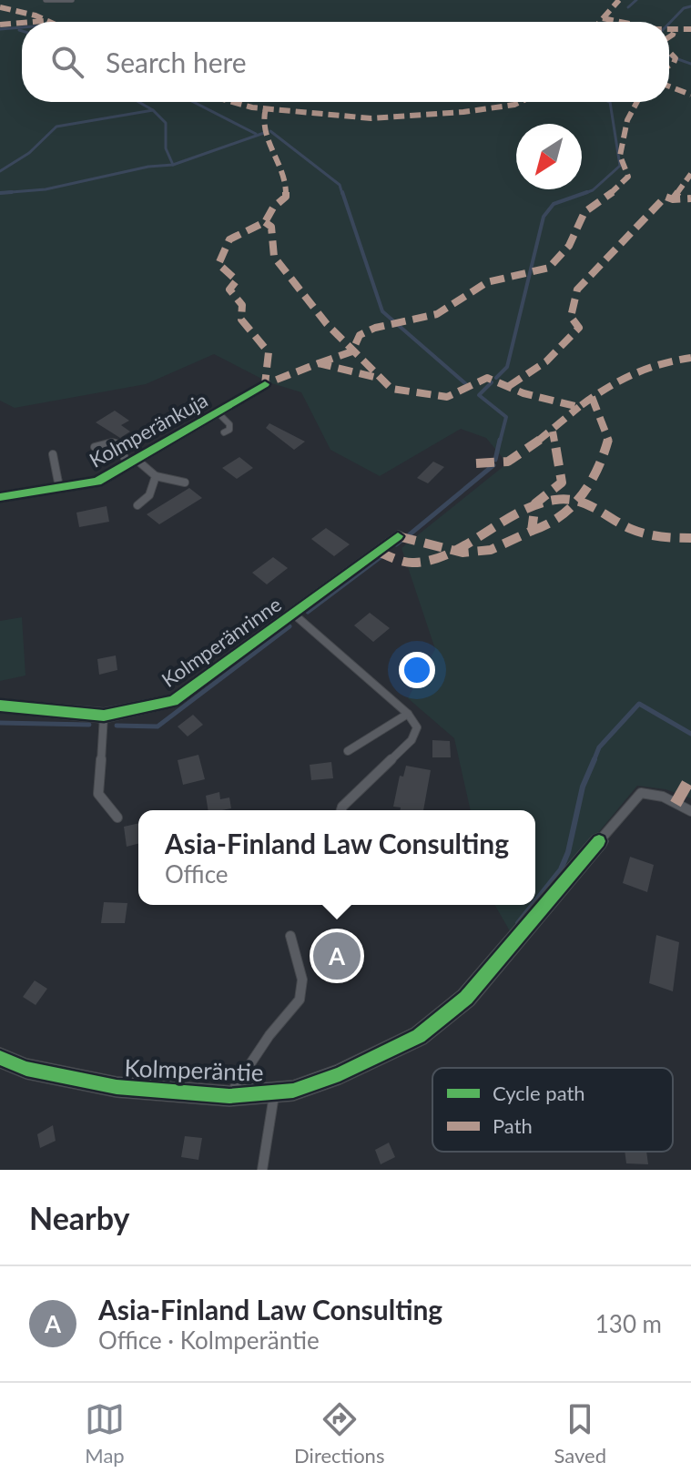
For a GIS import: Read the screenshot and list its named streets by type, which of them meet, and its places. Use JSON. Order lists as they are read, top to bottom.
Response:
{
  "streets": {
    "street": ["Kolmperänkuja", "Kolmperänrinne", "Kolmperäntie"]
  },
  "legend": ["Cycle path", "Path"],
  "north": "bottom left",
  "page": {
    "search": "Search here",
    "popup": ["Asia-Finland Law Consulting", "Office"],
    "pins": "A",
    "heading": "Nearby",
    "list": [
      {
        "mark": "A",
        "name": "Asia-Finland Law Consulting",
        "note": "Office · Kolmperäntie",
        "value": "130 m"
      }
    ],
    "nav": ["Map", "Directions", "Saved"]
  }
}
